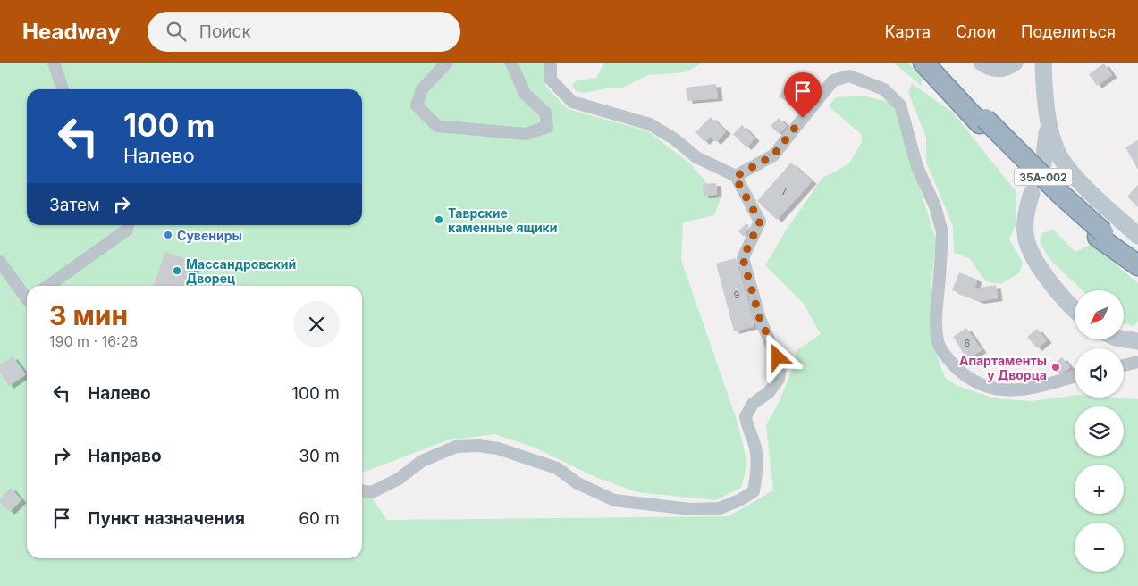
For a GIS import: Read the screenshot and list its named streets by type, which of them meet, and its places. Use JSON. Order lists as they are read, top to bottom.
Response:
{
  "streets": {
    "highway": ["35А-002"]
  },
  "places": [
    "Таврские каменные ящики",
    "Сувениры",
    "Массандровский Дворец",
    "Апартаменты у Дворца"
  ],
  "house_numbers": ["7", "9", "6"],
  "north": "bottom left",
  "page": {
    "header": "Headway",
    "search": "Поиск",
    "nav": ["Карта", "Слои", "Поделиться"],
    "turn": ["100 m", "Налево"],
    "then": "Затем",
    "heading": ["3 мин", "190 m · 16:28"],
    "map_buttons": ["+", "−"],
    "list": [
      {
        "name": "Налево",
        "value": "100 m"
      },
      {
        "name": "Направо",
        "value": "30 m"
      },
      {
        "name": "Пункт назначения",
        "value": "60 m"
      }
    ]
  }
}
